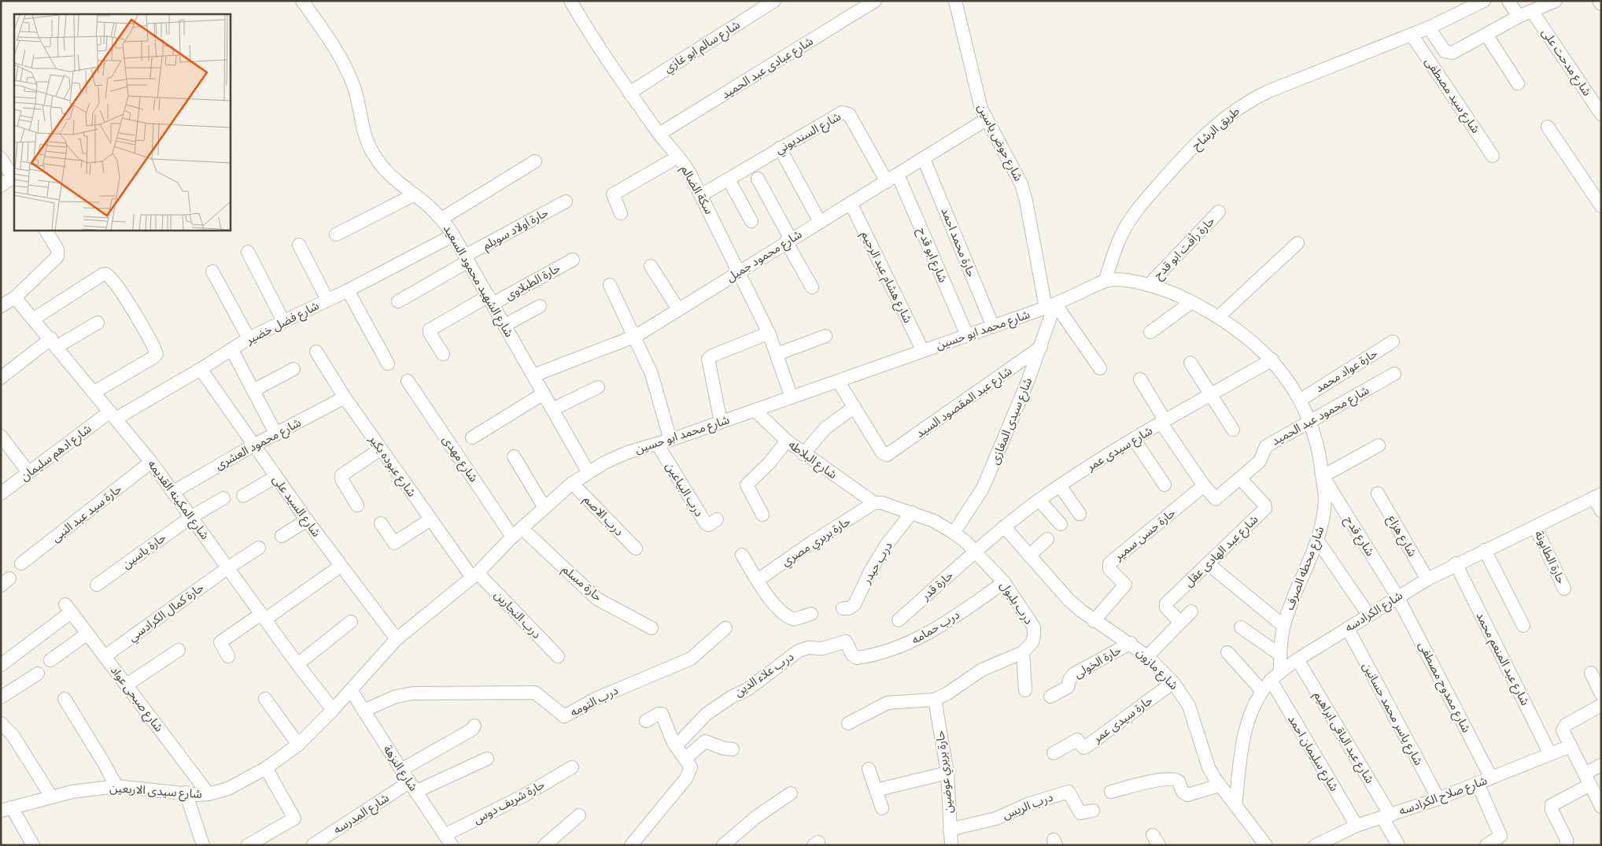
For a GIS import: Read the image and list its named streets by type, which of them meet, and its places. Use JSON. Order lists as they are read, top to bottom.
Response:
{
  "streets": {
    "street": [
      "شارع سالم ابو غازي",
      "شارع مدحت على",
      "شارع عبادى عبد الحميد",
      "شارع سيد مصطفى",
      "طريق الرشاح",
      "شارع السنديوني",
      "شارع حوض ياسين",
      "سكة الضالم",
      "حارة اولاد سويلم",
      "حارة محمد احمد",
      "حارة رأفت ابو قدح",
      "شارع ابو قدح",
      "شارع محمود جميل",
      "شارع هشام عبد الرحيم",
      "شارع الشهيد محمود السعيد",
      "حارة الطبلاوى",
      "شارع فضل خضير",
      "شارع محمد ابو حسين",
      "حارة عواد محمد",
      "شارع عبد المقصود السيد",
      "شارع محمود عبد الحميد",
      "شارع سيدى المغازى",
      "شارع محمود العشرى",
      "شارع سيدى عمر",
      "شارع ادهم سليمان",
      "شارع مهدى",
      "شارع البلاطه",
      "شارع عبوده بكير",
      "درب البياعين",
      "شارع المكينه القديمه",
      "شارع السيد على",
      "حارة سيد عبد النبى",
      "درب الاصم",
      "حارة حسن سمير",
      "شارع قدح",
      "شارع هزاع",
      "حارة بربري مصري",
      "حارة ياسين",
      "شارع عبد الهادى عقل",
      "حارة الطابونة",
      "درب حيدر",
      "شارع محطه الصرف",
      "حارة مسلم",
      "حارة قدر",
      "درب بلبول",
      "شارع الكرادسه",
      "حارة كمال الكرادسي",
      "درب النجارين",
      "درب حمامه",
      "شارع عبد المنعم محمد",
      "حارة الخولى",
      "شارع مازون",
      "درب علاء الدين",
      "شارع ممدوح مصطفى",
      "شارع صبحى عواد",
      "درب التومه",
      "شارع ياسر محمد حسانين",
      "حارة سيدى عمر",
      "شارع عبد الباقى ابراهيم",
      "شارع سليمان احمد",
      "شارع النزهة",
      "حارة بربري عوضين",
      "شارع سيدى الاربعين",
      "شارع صلاح الكرادسه",
      "حارة شريف دوس",
      "درب الريس",
      "شارع المدرسه"
    ]
  },
  "crossings": [
    ["شارع سالم ابو غازي", "سكة الضالم"],
    ["شارع عبادى عبد الحميد", "سكة الضالم"],
    ["شارع سيد مصطفى", "طريق الرشاح"],
    ["طريق الرشاح", "شارع محمد ابو حسين"],
    ["طريق الرشاح", "شارع محطه الصرف"],
    ["شارع السنديوني", "سكة الضالم"],
    ["شارع السنديوني", "شارع محمود جميل"],
    ["شارع حوض ياسين", "شارع محمود جميل"],
    ["شارع حوض ياسين", "شارع محمد ابو حسين"],
    ["شارع حوض ياسين", "شارع سيدى المغازى"],
    ["سكة الضالم", "شارع محمود جميل"],
    ["سكة الضالم", "شارع محمد ابو حسين"],
    ["حارة اولاد سويلم", "شارع الشهيد محمود السعيد"],
    ["حارة محمد احمد", "شارع محمود جميل"],
    ["حارة محمد احمد", "شارع محمد ابو حسين"],
    ["حارة رأفت ابو قدح", "شارع محطه الصرف"],
    ["شارع ابو قدح", "شارع محمود جميل"],
    ["شارع ابو قدح", "شارع محمد ابو حسين"],
    ["شارع محمود جميل", "شارع هشام عبد الرحيم"],
    ["شارع محمود جميل", "شارع الشهيد محمود السعيد"],
    ["شارع هشام عبد الرحيم", "شارع محمد ابو حسين"],
    ["شارع الشهيد محمود السعيد", "حارة الطبلاوى"],
    ["شارع الشهيد محمود السعيد", "شارع فضل خضير"],
    ["شارع الشهيد محمود السعيد", "شارع محمد ابو حسين"],
    ["شارع فضل خضير", "شارع ادهم سليمان"],
    ["شارع فضل خضير", "شارع المكينه القديمه"],
    ["شارع فضل خضير", "شارع السيد على"],
    ["شارع محمد ابو حسين", "شارع سيدى المغازى"],
    ["شارع محمد ابو حسين", "شارع مهدى"],
    ["شارع محمد ابو حسين", "شارع البلاطه"],
    ["شارع محمد ابو حسين", "شارع عبوده بكير"],
    ["شارع محمد ابو حسين", "درب البياعين"],
    ["شارع محمد ابو حسين", "شارع المكينه القديمه"],
    ["شارع محمد ابو حسين", "شارع السيد على"],
    ["شارع محمد ابو حسين", "درب الاصم"],
    ["شارع محمد ابو حسين", "شارع محطه الصرف"],
    ["شارع محمد ابو حسين", "حارة مسلم"],
    ["شارع محمد ابو حسين", "درب النجارين"],
    ["شارع محمد ابو حسين", "شارع النزهة"],
    ["شارع محمد ابو حسين", "شارع سيدى الاربعين"],
    ["حارة عواد محمد", "شارع محطه الصرف"],
    ["شارع عبد المقصود السيد", "شارع سيدى المغازى"],
    ["شارع محمود عبد الحميد", "حارة حسن سمير"],
    ["شارع محمود عبد الحميد", "شارع عبد الهادى عقل"],
    ["شارع محمود عبد الحميد", "شارع محطه الصرف"],
    ["شارع سيدى المغازى", "درب بلبول"],
    ["شارع محمود العشرى", "شارع عبوده بكير"],
    ["شارع محمود العشرى", "شارع المكينه القديمه"],
    ["شارع محمود العشرى", "شارع السيد على"],
    ["شارع سيدى عمر", "شارع محطه الصرف"],
    ["شارع سيدى عمر", "حارة قدر"],
    ["شارع سيدى عمر", "درب بلبول"],
    ["شارع سيدى عمر", "شارع مازون"],
    ["شارع ادهم سليمان", "شارع المكينه القديمه"],
    ["شارع البلاطه", "حارة بربري مصري"],
    ["شارع البلاطه", "درب بلبول"],
    ["شارع عبوده بكير", "درب النجارين"],
    ["شارع المكينه القديمه", "حارة سيد عبد النبى"],
    ["شارع المكينه القديمه", "حارة ياسين"],
    ["شارع المكينه القديمه", "حارة كمال الكرادسي"],
    ["شارع المكينه القديمه", "شارع سيدى الاربعين"],
    ["حارة حسن سمير", "شارع مازون"],
    ["شارع قدح", "شارع محطه الصرف"],
    ["شارع قدح", "شارع الكرادسه"],
    ["شارع قدح", "شارع ممدوح مصطفى"],
    ["شارع هزاع", "شارع الكرادسه"],
    ["حارة بربري مصري", "درب بلبول"],
    ["حارة الطابونة", "شارع الكرادسه"],
    ["درب حيدر", "درب بلبول"],
    ["شارع محطه الصرف", "شارع الكرادسه"],
    ["شارع محطه الصرف", "شارع سليمان احمد"],
    ["حارة قدر", "درب بلبول"],
    ["درب بلبول", "درب حمامه"],
    ["شارع الكرادسه", "شارع عبد المنعم محمد"],
    ["شارع الكرادسه", "شارع مازون"],
    ["شارع الكرادسه", "شارع ممدوح مصطفى"],
    ["شارع الكرادسه", "شارع ياسر محمد حسانين"],
    ["شارع الكرادسه", "شارع عبد الباقى ابراهيم"],
    ["شارع الكرادسه", "شارع سليمان احمد"],
    ["حارة كمال الكرادسي", "شارع صبحى عواد"],
    ["درب حمامه", "درب علاء الدين"],
    ["شارع عبد المنعم محمد", "شارع صلاح الكرادسه"],
    ["حارة الخولى", "شارع مازون"],
    ["شارع مازون", "حارة سيدى عمر"],
    ["شارع ممدوح مصطفى", "شارع صلاح الكرادسه"],
    ["شارع صبحى عواد", "شارع سيدى الاربعين"],
    ["درب التومه", "شارع النزهة"],
    ["شارع ياسر محمد حسانين", "شارع صلاح الكرادسه"],
    ["شارع عبد الباقى ابراهيم", "شارع صلاح الكرادسه"],
    ["شارع سليمان احمد", "شارع صلاح الكرادسه"],
    ["شارع النزهة", "حارة شريف دوس"],
    ["شارع النزهة", "شارع المدرسه"],
    ["حارة بربري عوضين", "درب الريس"]
  ]
}
